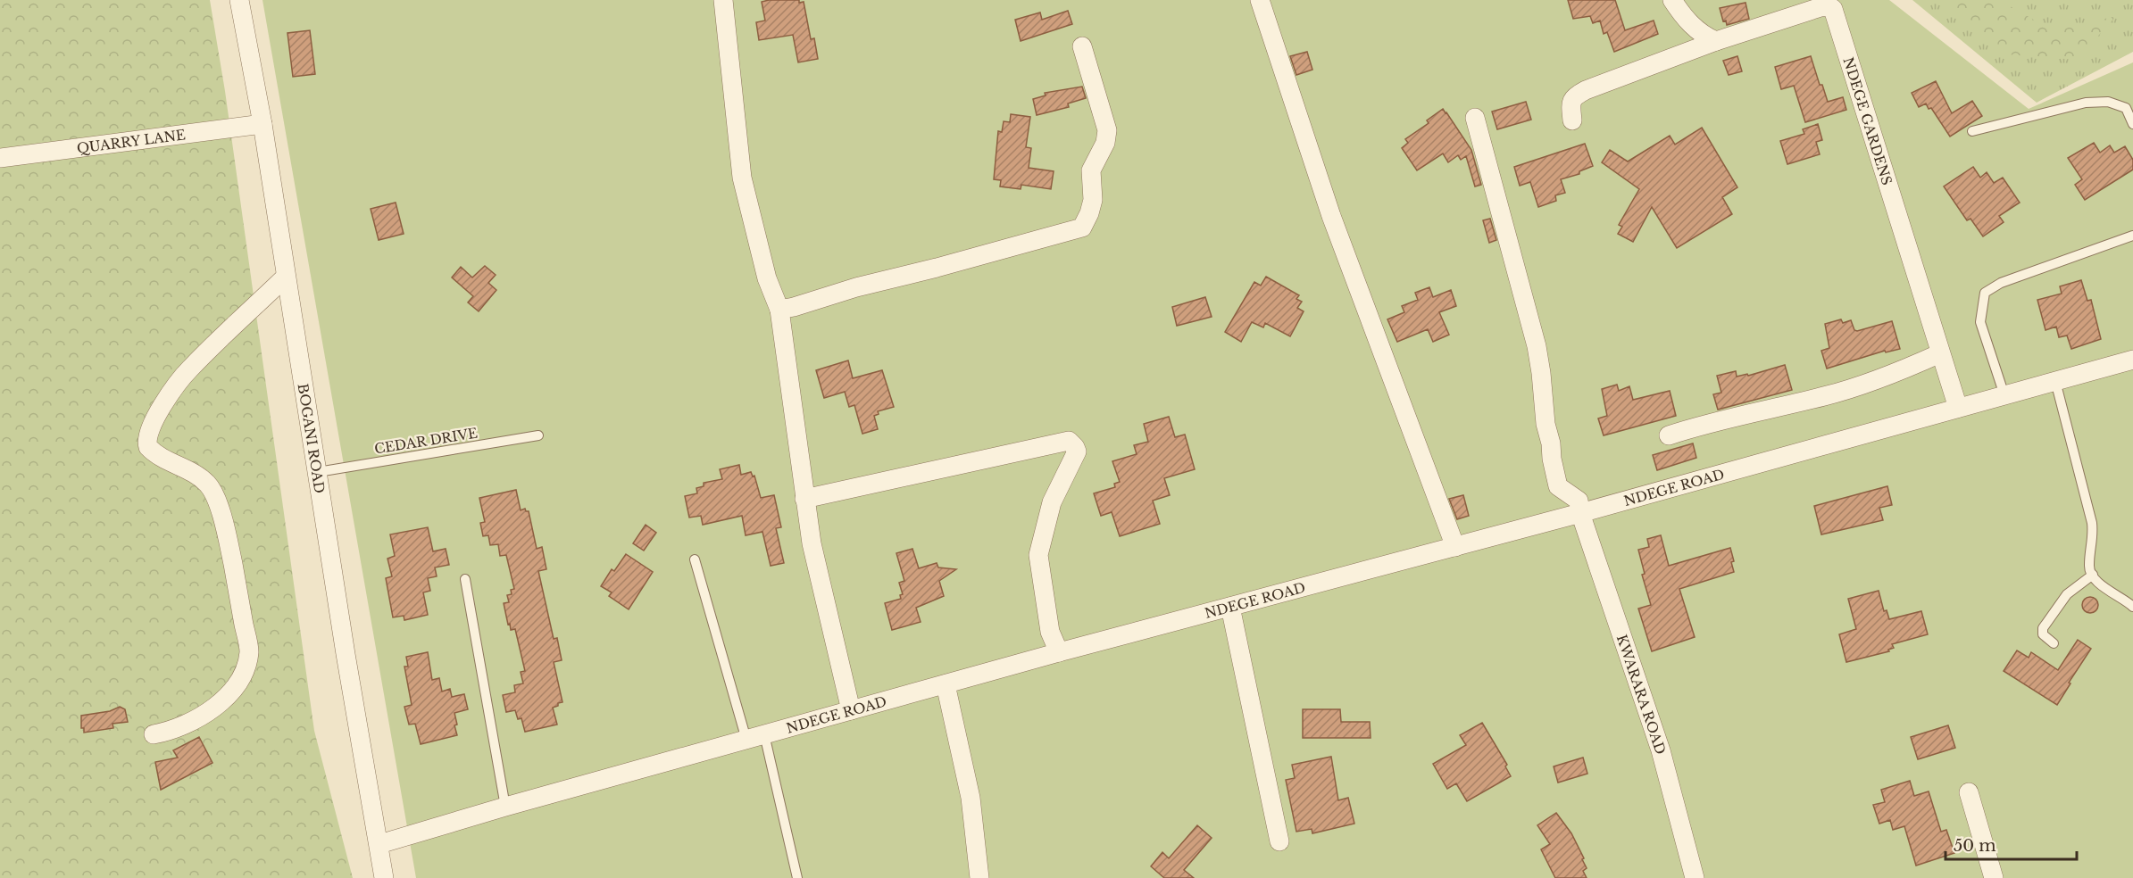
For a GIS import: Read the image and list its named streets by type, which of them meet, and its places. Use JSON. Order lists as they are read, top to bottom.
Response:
{
  "streets": {
    "street": [
      "NDEGE GARDENS",
      "QUARRY LANE",
      "BOGANI ROAD",
      "NDEGE ROAD",
      "KWARARA ROAD"
    ],
    "lane": ["CEDAR DRIVE"]
  },
  "crossings": [
    ["NDEGE GARDENS", "NDEGE ROAD"],
    ["QUARRY LANE", "BOGANI ROAD"],
    ["BOGANI ROAD", "CEDAR DRIVE"],
    ["BOGANI ROAD", "NDEGE ROAD"],
    ["NDEGE ROAD", "KWARARA ROAD"]
  ],
  "scale_bar": "50 m"
}
